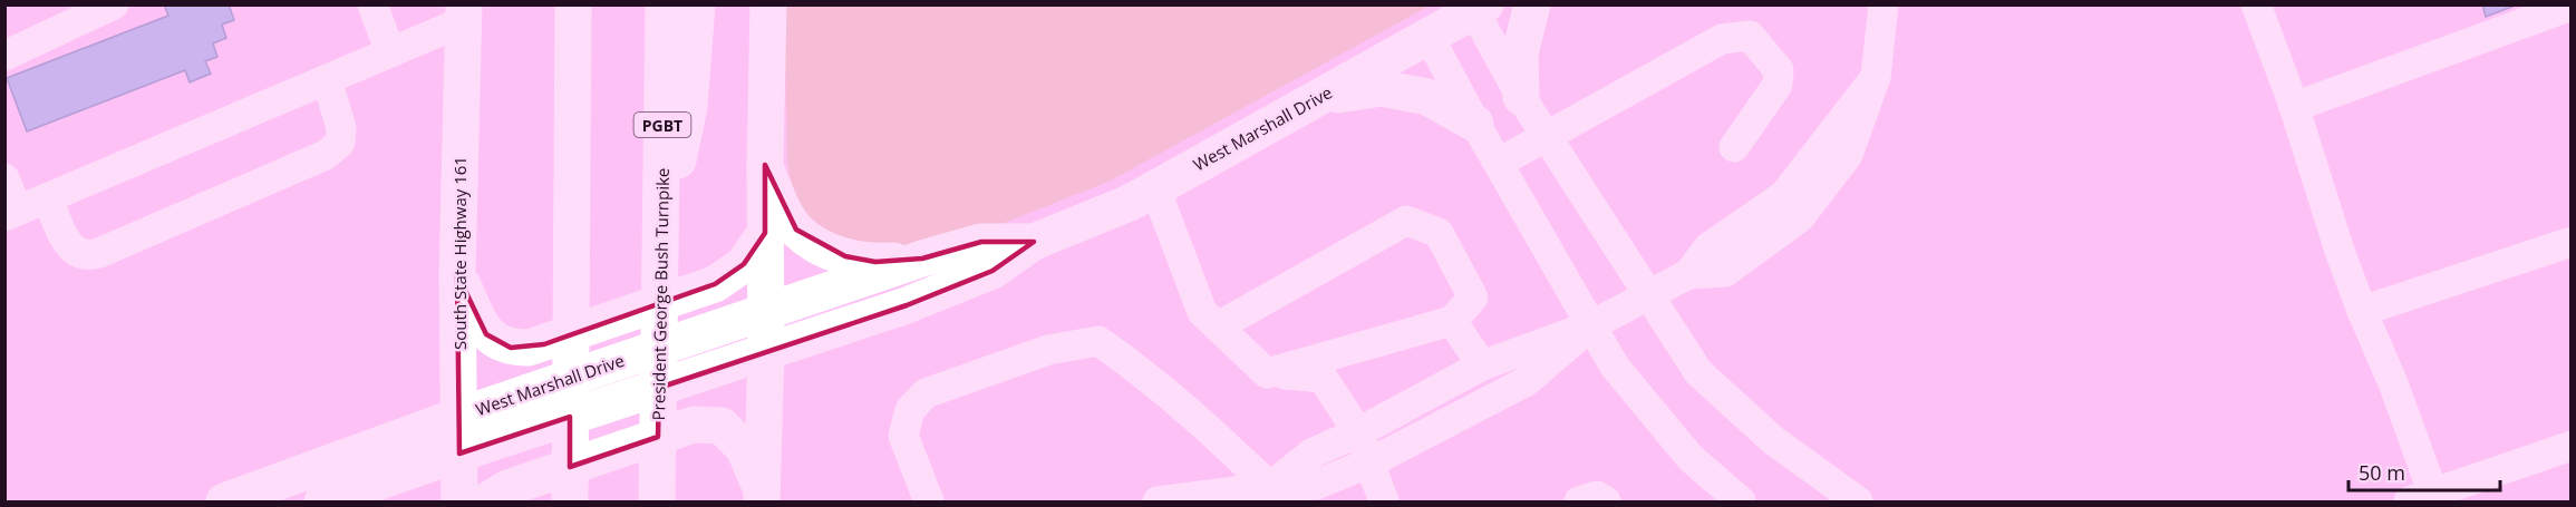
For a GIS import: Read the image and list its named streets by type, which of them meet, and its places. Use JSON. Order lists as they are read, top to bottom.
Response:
{
  "streets": {
    "main road": [
      "PGBT",
      "West Marshall Drive",
      "South State Highway 161",
      "President George Bush Turnpike"
    ]
  },
  "crossings": [
    ["West Marshall Drive", "South State Highway 161"]
  ],
  "scale_bar": "50 m"
}
